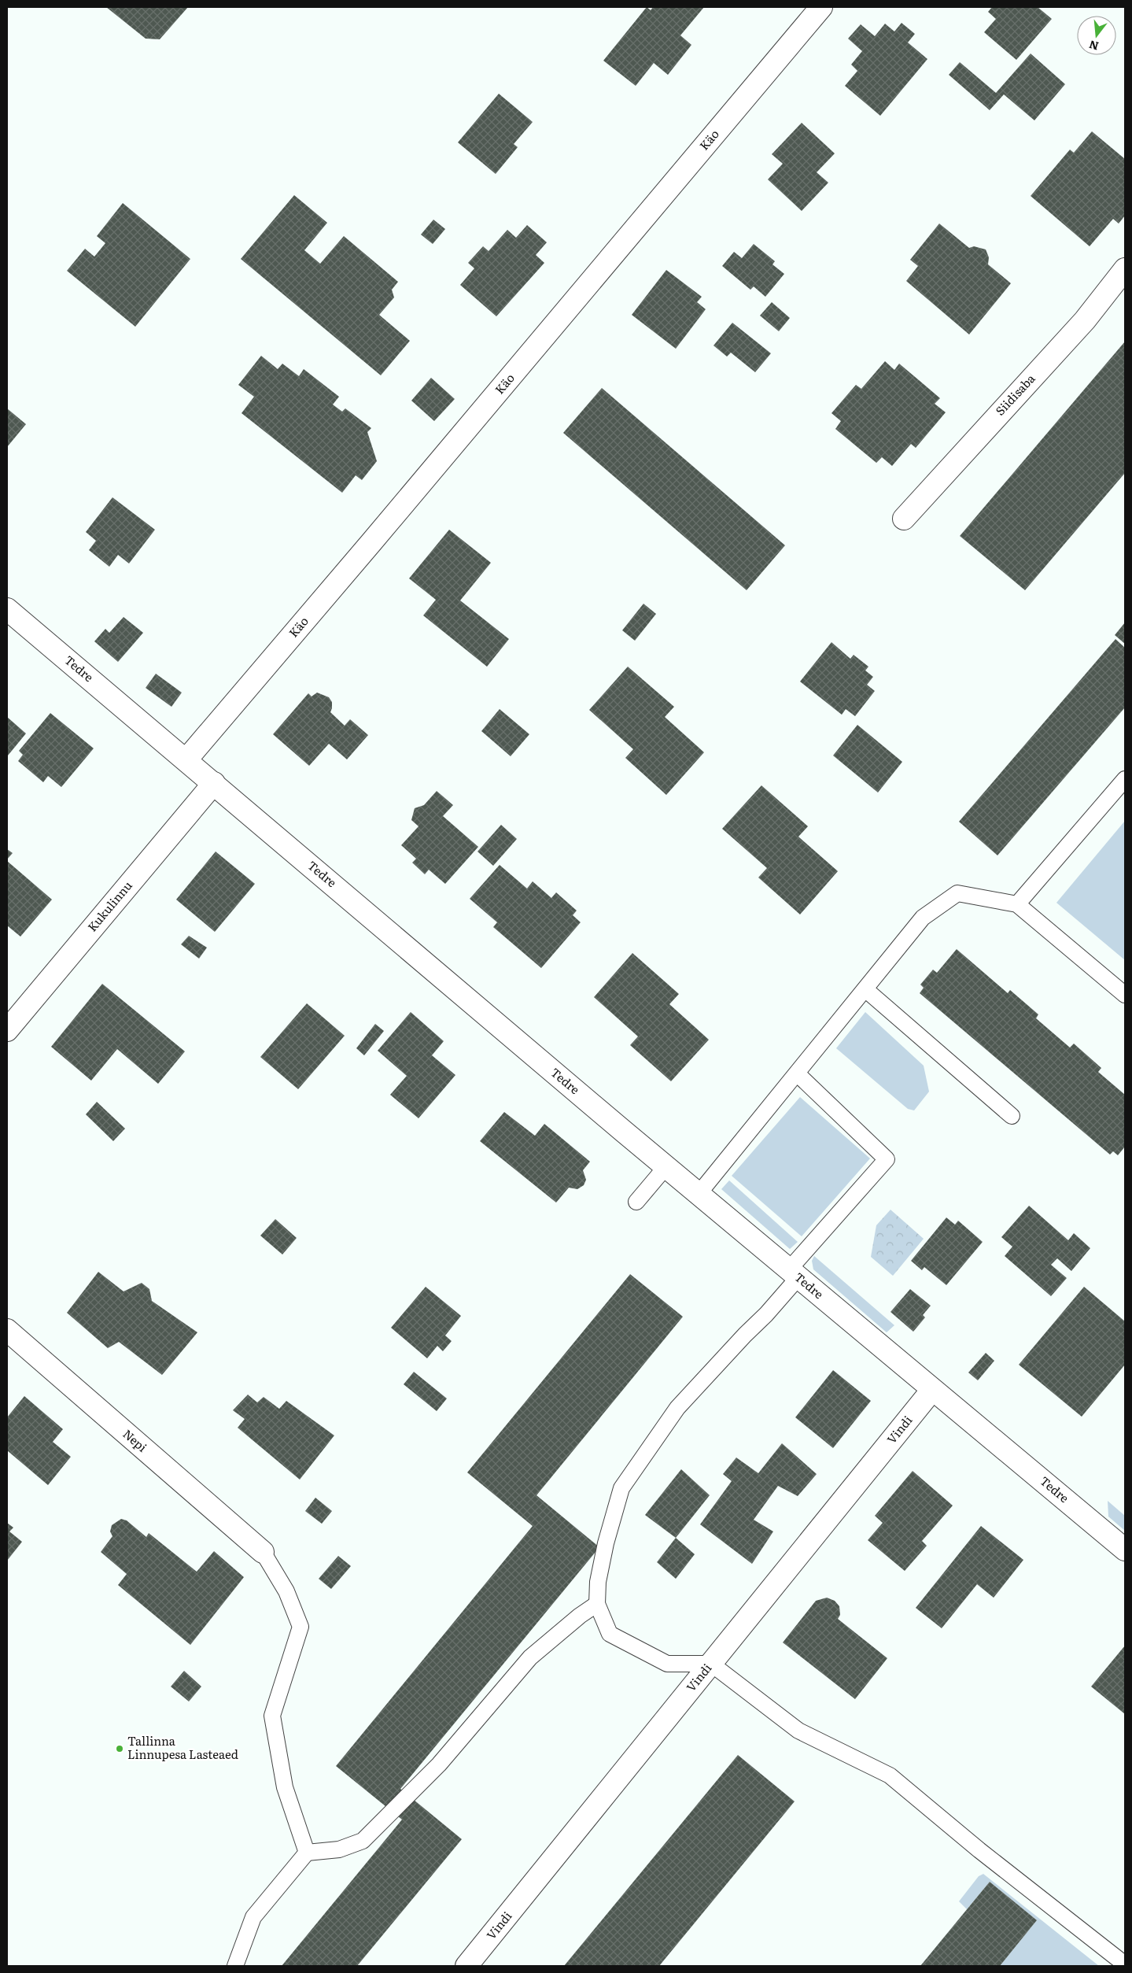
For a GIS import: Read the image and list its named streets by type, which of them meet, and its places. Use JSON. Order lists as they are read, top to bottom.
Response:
{
  "streets": {
    "street": [
      "Käo",
      "Siidisaba",
      "Tedre",
      "Kukulinnu",
      "Vindi",
      "Nepi"
    ]
  },
  "crossings": [
    ["Käo", "Tedre"],
    ["Tedre", "Kukulinnu"],
    ["Tedre", "Vindi"]
  ],
  "places": ["Tallinna Linnupesa Lasteaed"],
  "north": "bottom"
}
